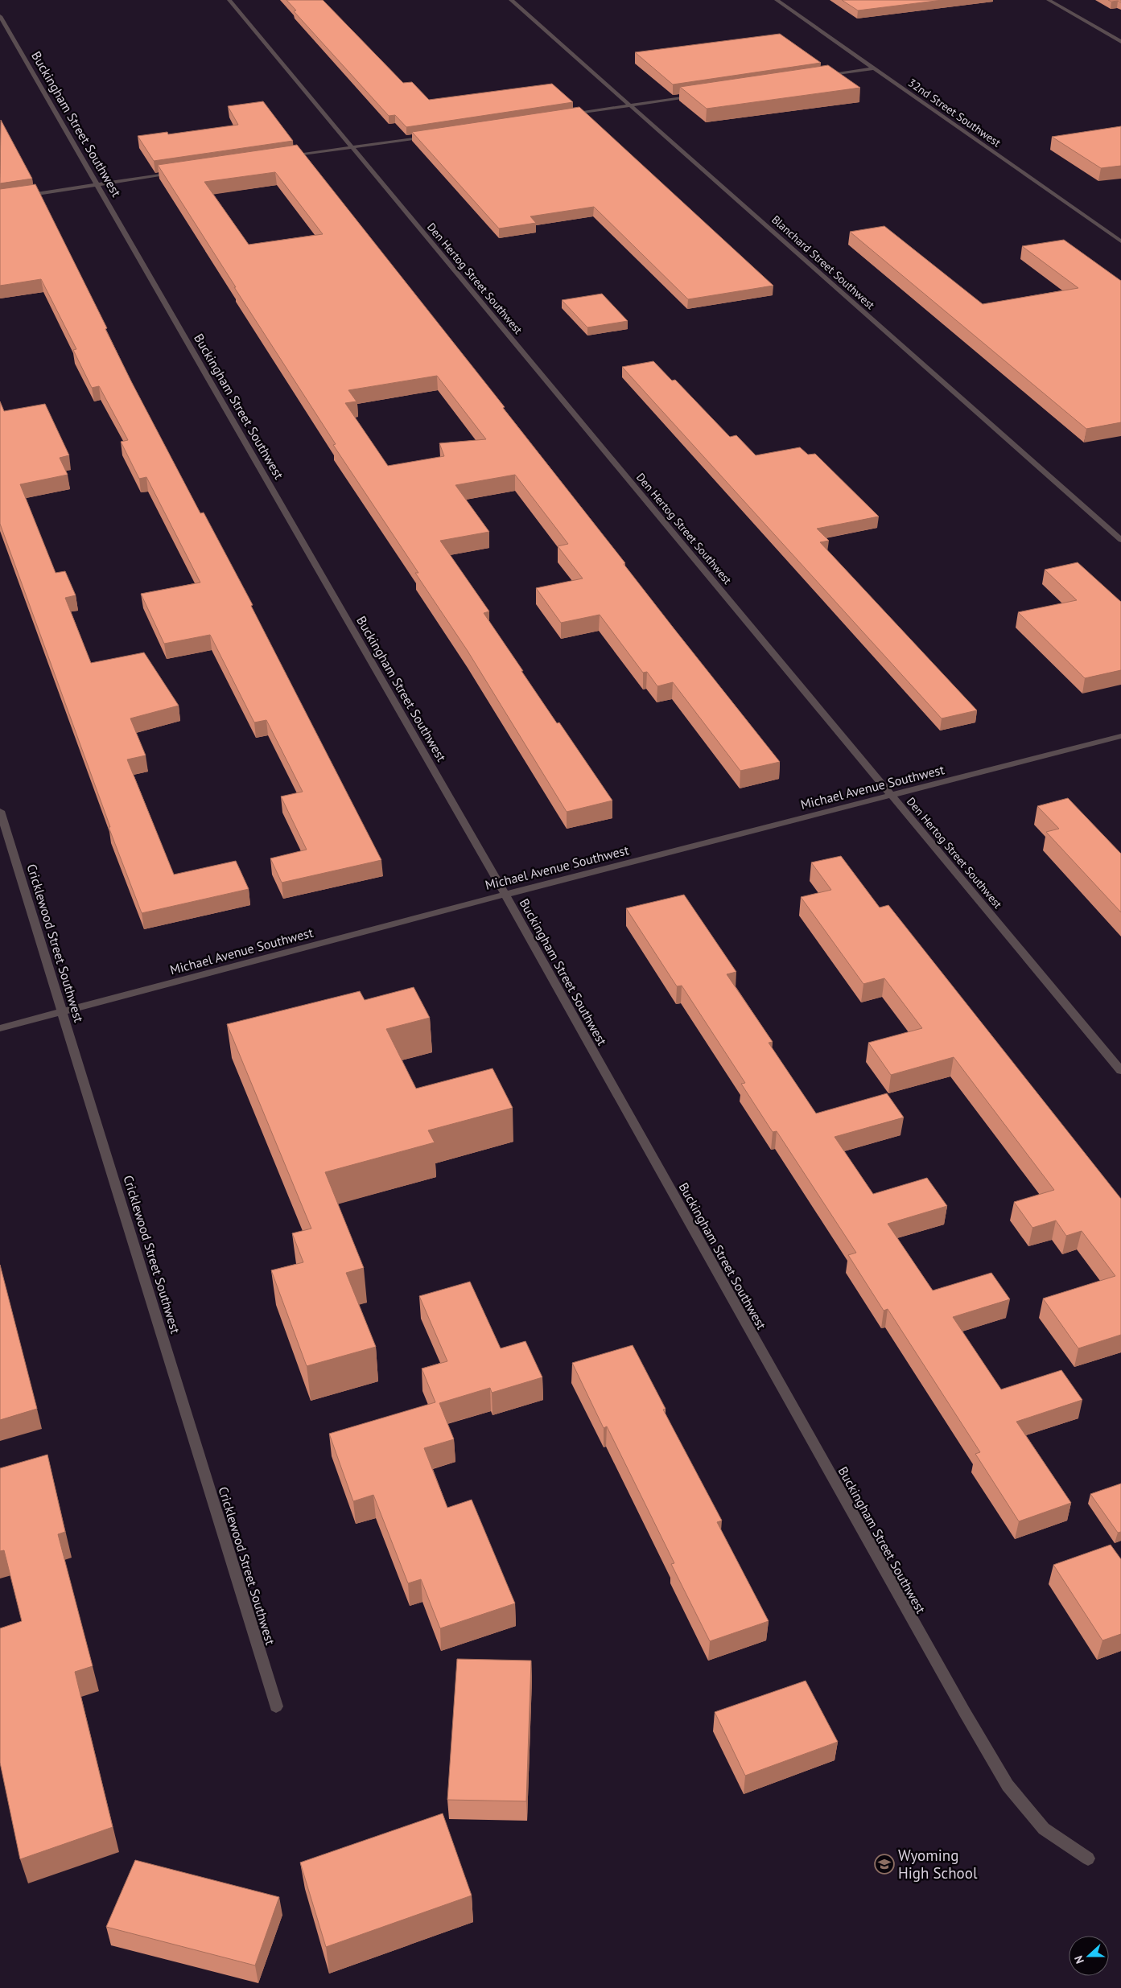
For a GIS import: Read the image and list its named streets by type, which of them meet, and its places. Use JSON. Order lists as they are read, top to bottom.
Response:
{
  "streets": {
    "street": [
      "32nd Street Southwest",
      "Buckingham Street Southwest",
      "Blanchard Street Southwest",
      "Den Hertog Street Southwest",
      "Michael Avenue Southwest",
      "Cricklewood Street Southwest"
    ]
  },
  "crossings": [
    ["Buckingham Street Southwest", "Michael Avenue Southwest"],
    ["Den Hertog Street Southwest", "Michael Avenue Southwest"],
    ["Michael Avenue Southwest", "Cricklewood Street Southwest"]
  ],
  "places": {
    "school or university": ["Wyoming High School"]
  },
  "north": "left"
}
